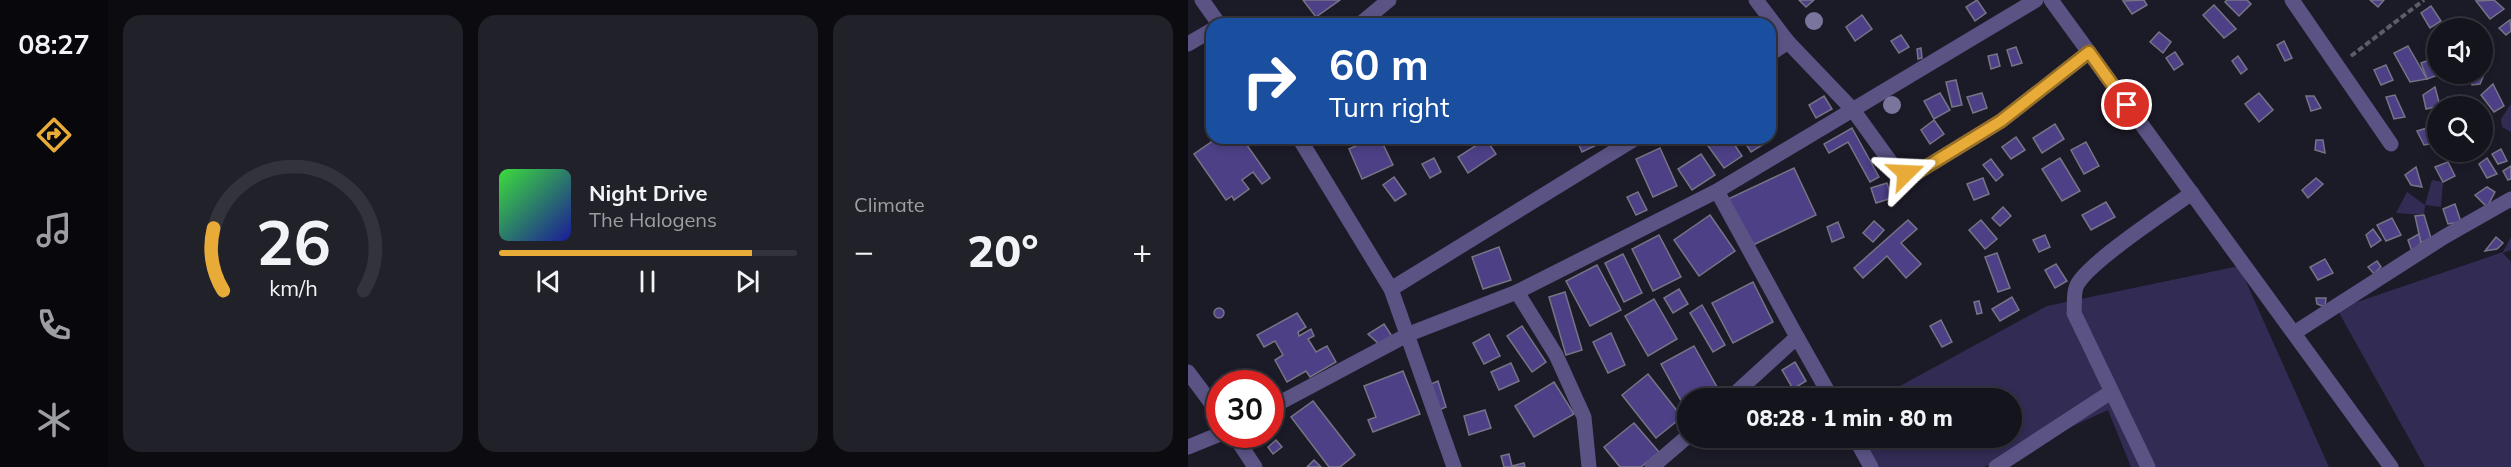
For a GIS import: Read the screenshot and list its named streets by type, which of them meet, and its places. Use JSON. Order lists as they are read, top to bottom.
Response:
{
  "page": {
    "tabs": "08:27",
    "tile": "Climate",
    "turn": ["60 m", "Turn right"],
    "song": ["Night Drive", "The Halogens"],
    "heat": ["−", "20°", "+"],
    "limit": "30",
    "trip": "08:28 · 1 min · 80 m",
    "gauge": ["26", "km/h"]
  }
}
